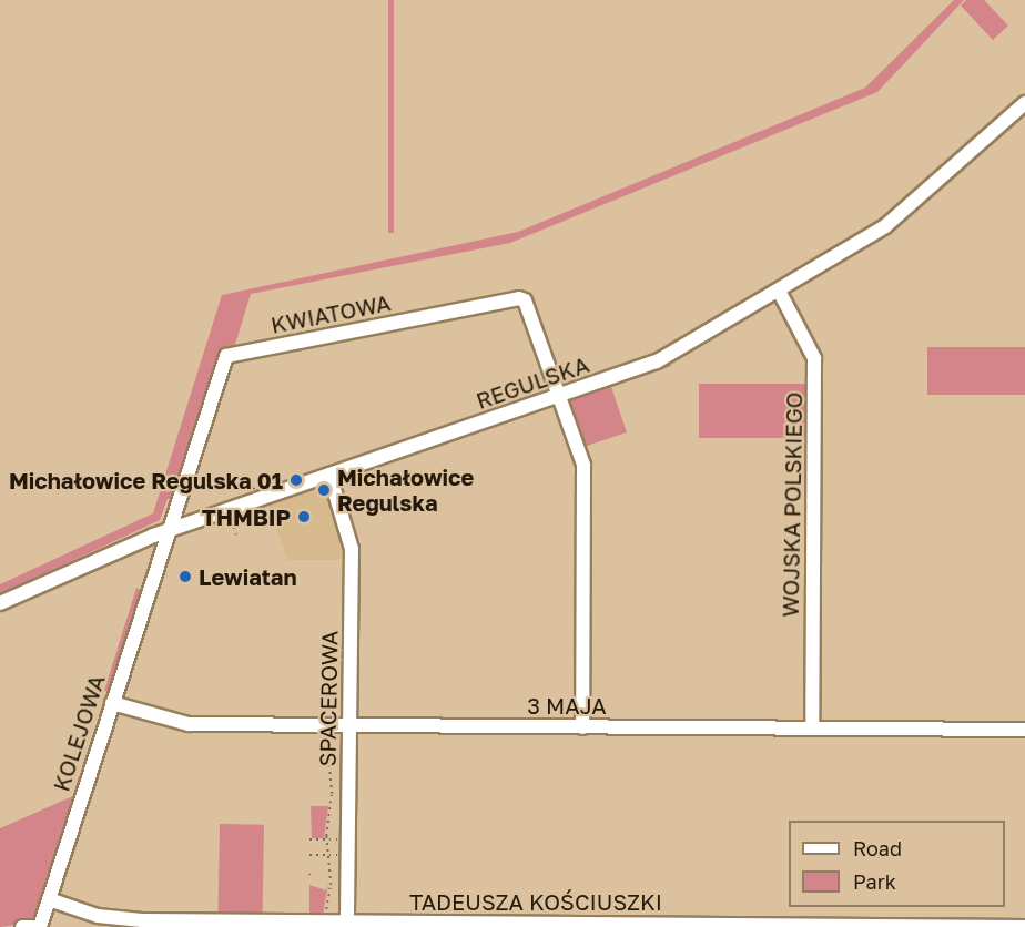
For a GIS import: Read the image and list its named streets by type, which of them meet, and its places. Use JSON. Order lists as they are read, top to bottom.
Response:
{
  "streets": {
    "street": [
      "KWIATOWA",
      "REGULSKA",
      "WOJSKA POLSKIEGO",
      "SPACEROWA",
      "3 MAJA",
      "KOLEJOWA",
      "TADEUSZA KOŚCIUSZKI"
    ]
  },
  "crossings": [
    ["KWIATOWA", "REGULSKA"],
    ["KWIATOWA", "KOLEJOWA"],
    ["REGULSKA", "WOJSKA POLSKIEGO"],
    ["REGULSKA", "SPACEROWA"],
    ["REGULSKA", "KOLEJOWA"],
    ["WOJSKA POLSKIEGO", "3 MAJA"],
    ["SPACEROWA", "3 MAJA"],
    ["SPACEROWA", "TADEUSZA KOŚCIUSZKI"],
    ["3 MAJA", "KOLEJOWA"],
    ["KOLEJOWA", "TADEUSZA KOŚCIUSZKI"]
  ],
  "places": [
    "Michałowice Regulska 01",
    "Michałowice Regulska",
    "THMBIP",
    "Lewiatan"
  ],
  "legend": ["Road", "Park"]
}
